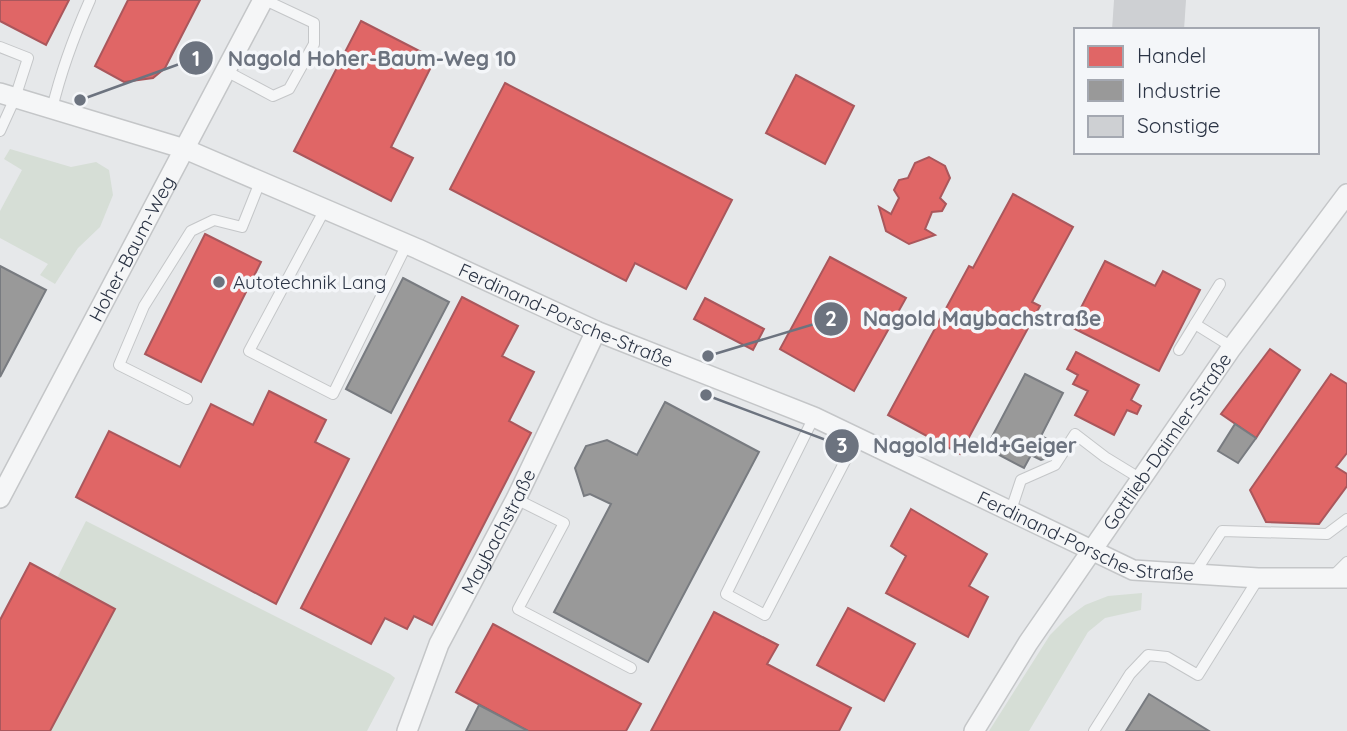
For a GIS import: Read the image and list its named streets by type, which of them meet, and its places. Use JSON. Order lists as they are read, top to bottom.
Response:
{
  "streets": {
    "street": [
      "Hoher-Baum-Weg",
      "Ferdinand-Porsche-Straße",
      "Gottlieb-Daimler-Straße",
      "Maybachstraße"
    ]
  },
  "crossings": [
    ["Hoher-Baum-Weg", "Ferdinand-Porsche-Straße"],
    ["Ferdinand-Porsche-Straße", "Gottlieb-Daimler-Straße"],
    ["Ferdinand-Porsche-Straße", "Maybachstraße"]
  ],
  "places": [
    "Nagold Hoher-Baum-Weg 10",
    "Autotechnik Lang",
    "Nagold Maybachstraße",
    "Nagold Held+Geiger"
  ],
  "legend": ["Handel", "Industrie", "Sonstige"]
}
